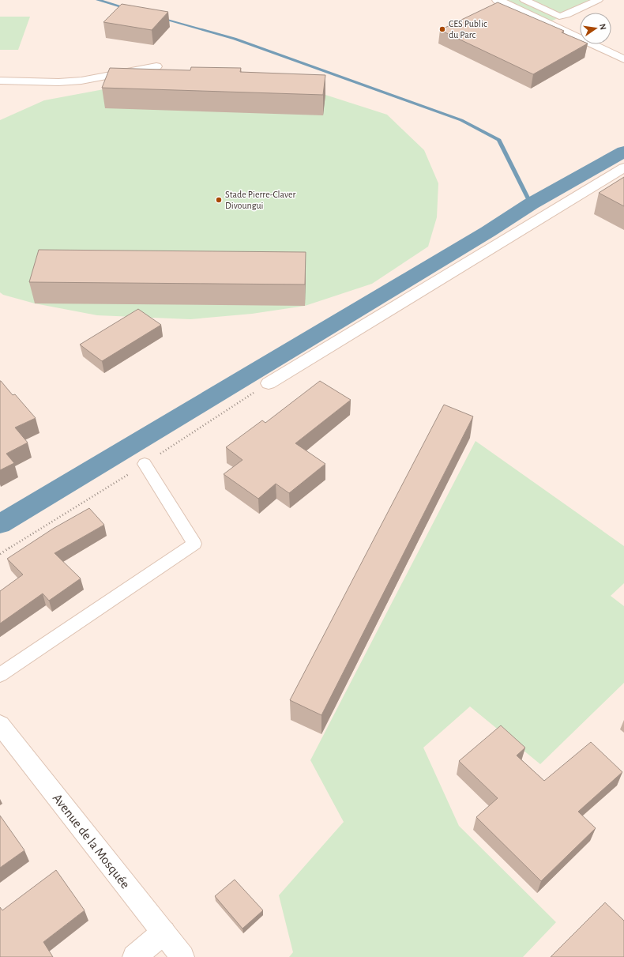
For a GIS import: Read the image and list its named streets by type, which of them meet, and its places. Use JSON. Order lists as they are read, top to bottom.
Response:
{
  "streets": {
    "street": ["Avenue de la Mosquée"]
  },
  "places": ["CES Public du Parc", "Stade Pierre-Claver Divoungui"],
  "north": "right"
}
